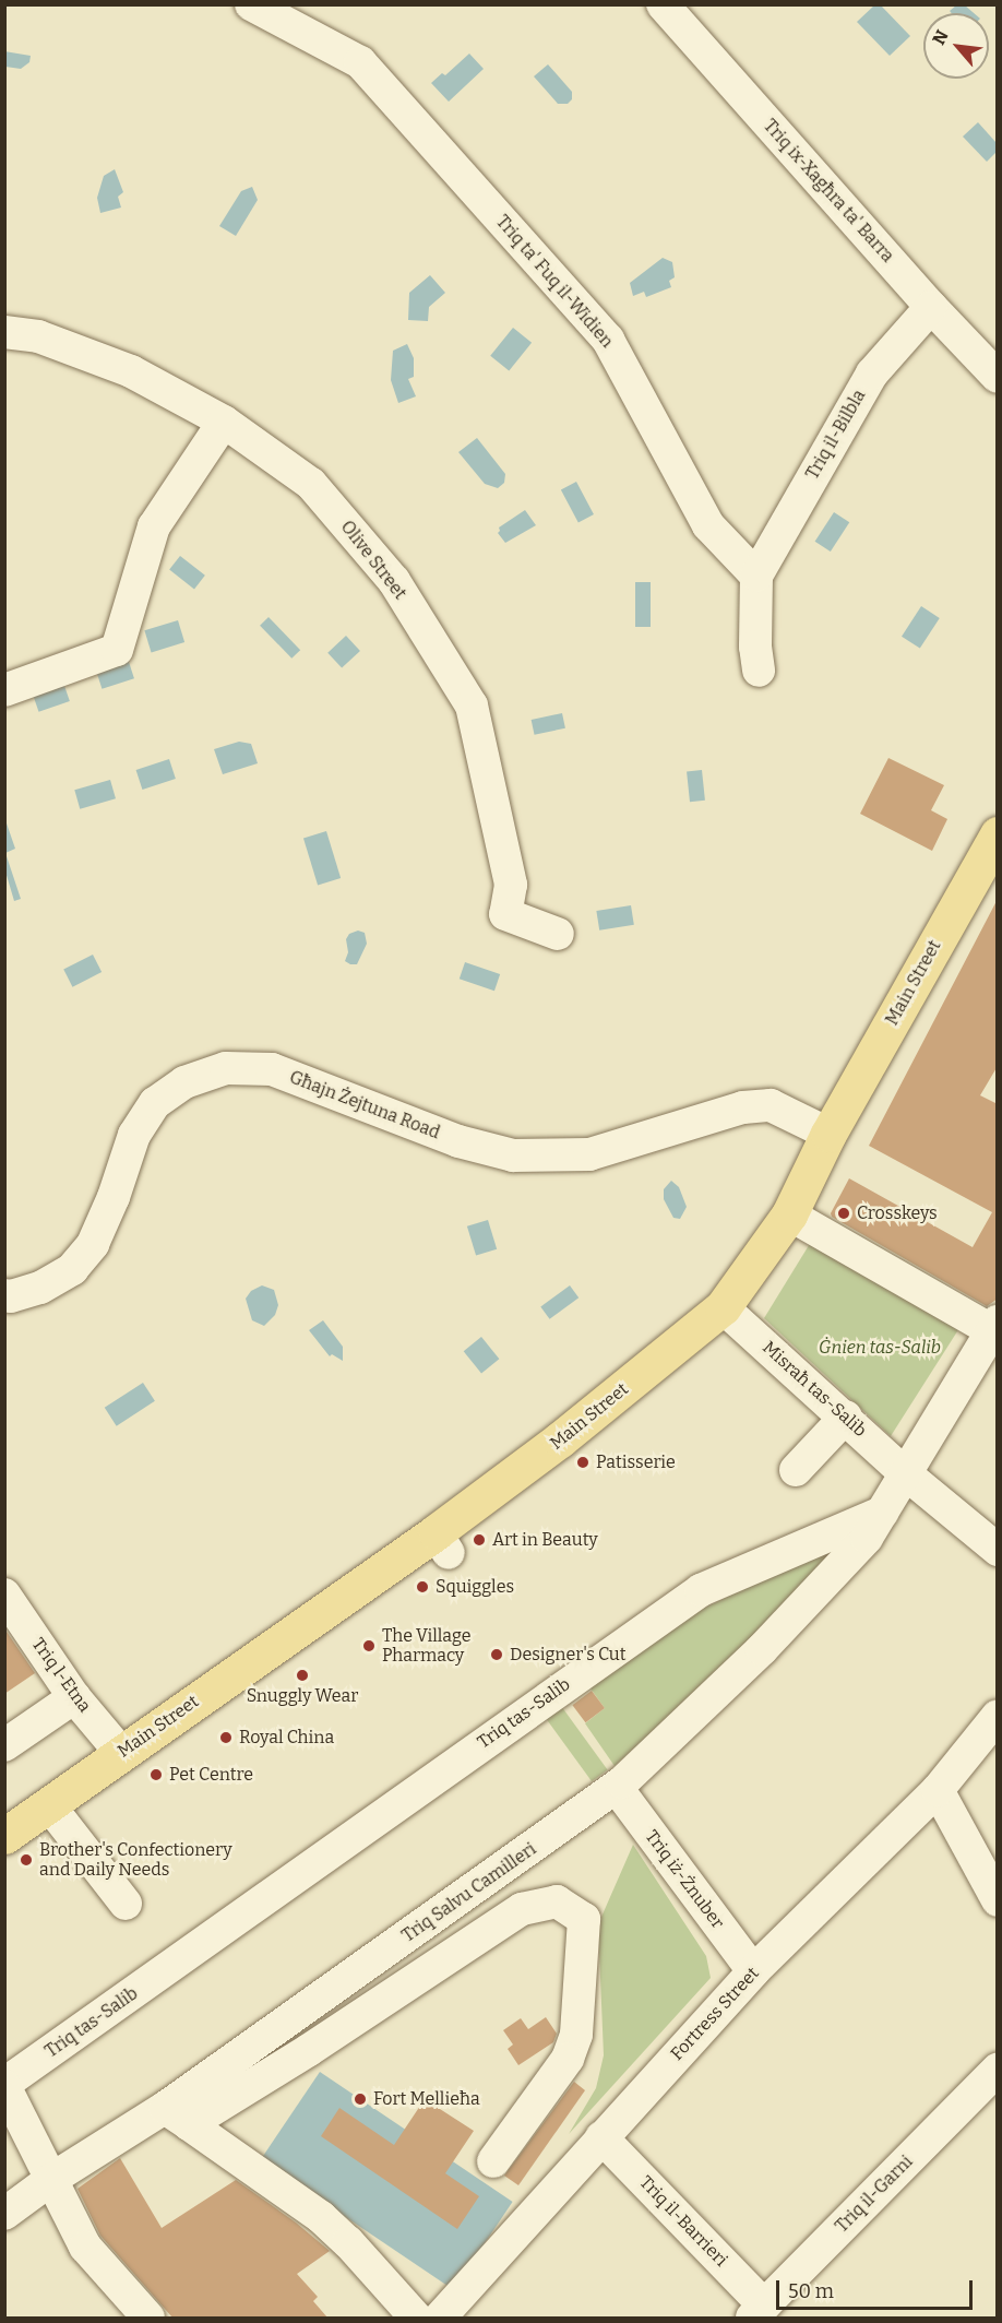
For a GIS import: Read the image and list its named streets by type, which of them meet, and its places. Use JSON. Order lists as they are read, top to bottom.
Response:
{
  "streets": {
    "main road": ["Main Street"],
    "street": [
      "Triq ix-Xagħra ta' Barra",
      "Triq ta' Fuq il-Widien",
      "Triq il-Bilbla",
      "Olive Street",
      "Għajn Żejtuna Road",
      "Misraħ tas-Salib",
      "Triq l-Etna",
      "Triq tas-Salib",
      "Triq iż-Żnuber",
      "Triq Salvu Camilleri",
      "Fortress Street",
      "Triq il-Garni",
      "Triq il-Barrieri"
    ]
  },
  "crossings": [
    ["Triq ix-Xagħra ta' Barra", "Triq il-Bilbla"],
    ["Triq ta' Fuq il-Widien", "Triq il-Bilbla"],
    ["Main Street", "Għajn Żejtuna Road"],
    ["Main Street", "Misraħ tas-Salib"],
    ["Main Street", "Triq l-Etna"],
    ["Triq tas-Salib", "Triq Salvu Camilleri"],
    ["Triq iż-Żnuber", "Triq Salvu Camilleri"],
    ["Triq iż-Żnuber", "Fortress Street"],
    ["Fortress Street", "Triq il-Barrieri"],
    ["Triq il-Garni", "Triq il-Barrieri"]
  ],
  "parks": ["Ġnien tas-Salib"],
  "places": [
    "Crosskeys",
    "Patisserie",
    "Art in Beauty",
    "Squiggles",
    "The Village Pharmacy",
    "Designer's Cut",
    "Snuggly Wear",
    "Royal China",
    "Pet Centre",
    "Brother's Confectionery and Daily Needs",
    "Fort Mellieħa"
  ],
  "scale_bar": "50 m",
  "north": "top left"
}
